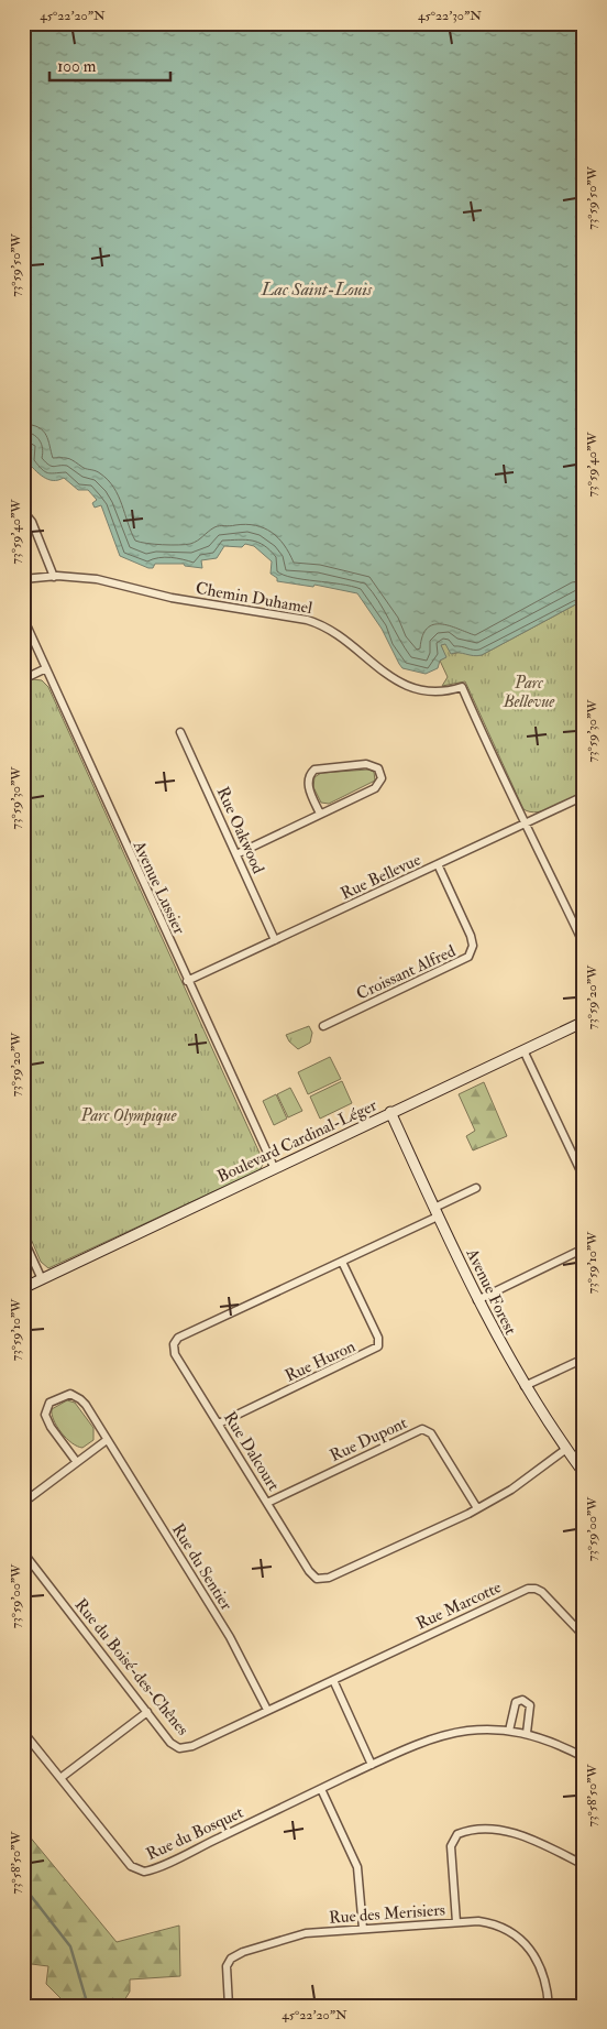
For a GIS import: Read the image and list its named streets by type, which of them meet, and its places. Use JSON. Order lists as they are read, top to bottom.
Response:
{
  "streets": {
    "street": [
      "Chemin Duhamel",
      "Rue Oakwood",
      "Rue Bellevue",
      "Avenue Lussier",
      "Croissant Alfred",
      "Boulevard Cardinal-Léger",
      "Avenue Forest",
      "Rue Huron",
      "Rue Dupont",
      "Rue Dalcourt",
      "Rue du Sentier",
      "Rue Marcotte",
      "Rue du Boisé-des-Chênes",
      "Rue du Bosquet",
      "Rue des Merisiers"
    ]
  },
  "crossings": [
    ["Chemin Duhamel", "Rue Bellevue"],
    ["Rue Oakwood", "Rue Bellevue"],
    ["Rue Bellevue", "Avenue Lussier"],
    ["Rue Bellevue", "Croissant Alfred"],
    ["Avenue Lussier", "Boulevard Cardinal-Léger"],
    ["Boulevard Cardinal-Léger", "Avenue Forest"],
    ["Avenue Forest", "Rue Dalcourt"],
    ["Rue Huron", "Rue Dalcourt"],
    ["Rue Dupont", "Rue Dalcourt"],
    ["Rue du Sentier", "Rue Marcotte"],
    ["Rue du Sentier", "Rue du Boisé-des-Chênes"],
    ["Rue Marcotte", "Rue du Boisé-des-Chênes"]
  ],
  "water": ["Lac Saint-Louis"],
  "parks": ["Parc Bellevue", "Parc Olympique"],
  "scale_bar": "100 m",
  "coordinates": [
    "45°22'20\"N",
    "45°22'30\"N",
    "73°59'50\"W",
    "73°59'40\"W",
    "73°59'30\"W",
    "73°59'20\"W",
    "73°59'10\"W",
    "73°59'00\"W",
    "73°58'50\"W"
  ]
}
